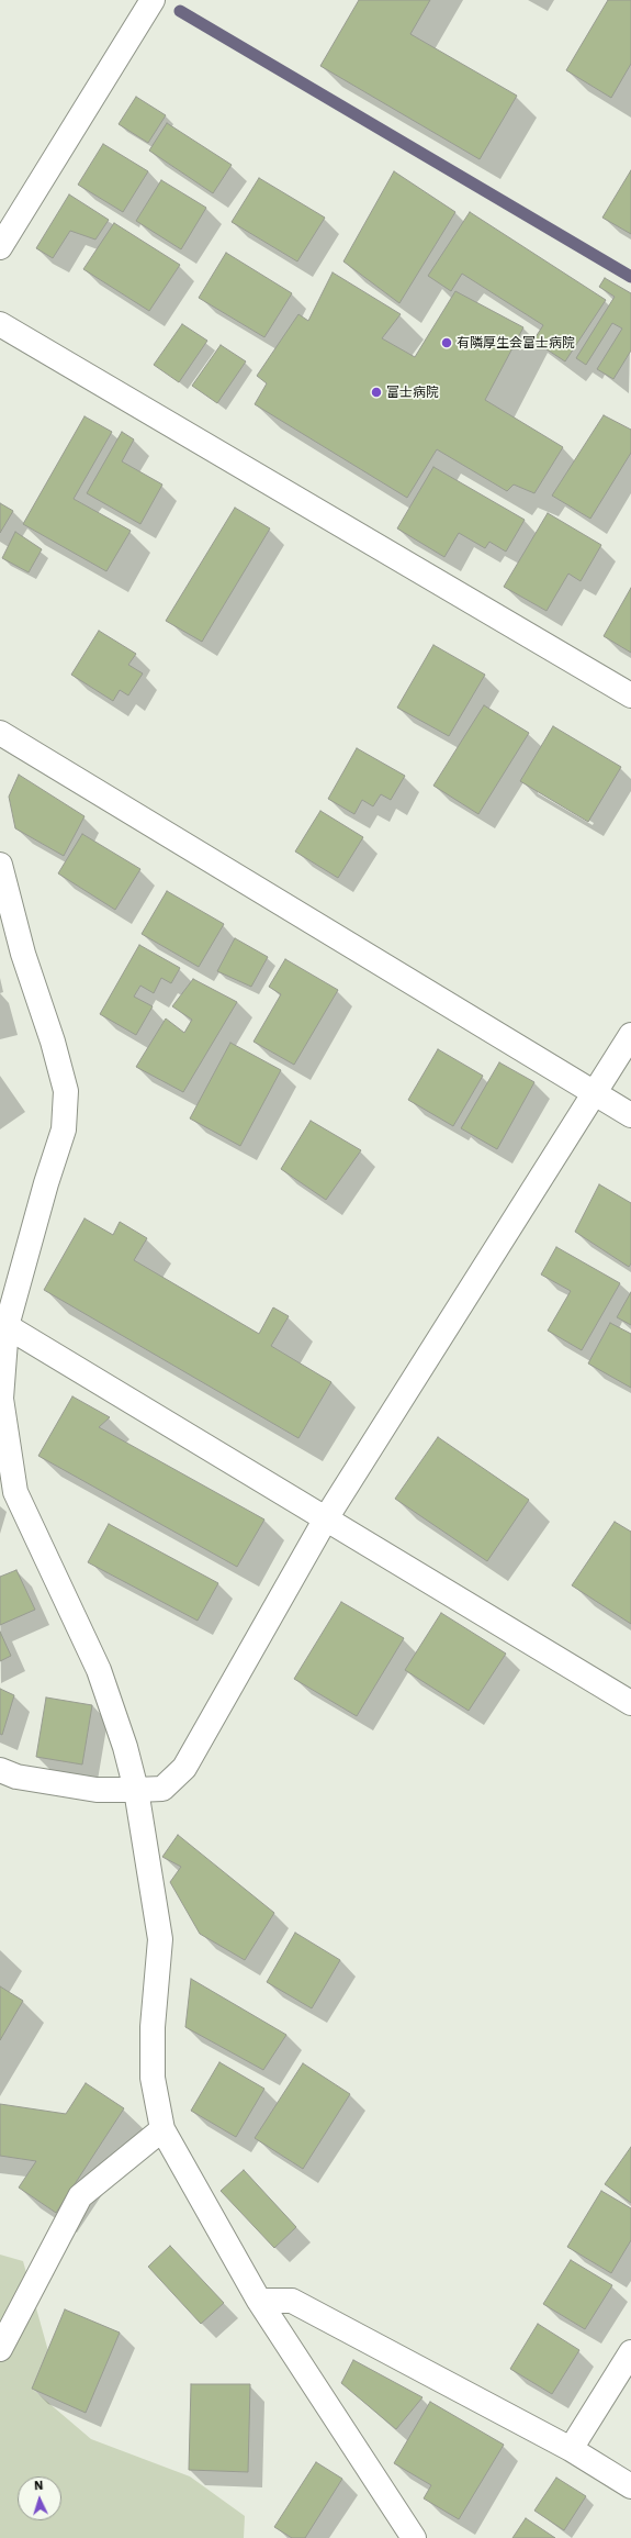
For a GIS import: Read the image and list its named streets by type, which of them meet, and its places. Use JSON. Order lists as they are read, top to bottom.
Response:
{
  "places": ["有隣厚生会富士病院", "富士病院"],
  "north": "top"
}
